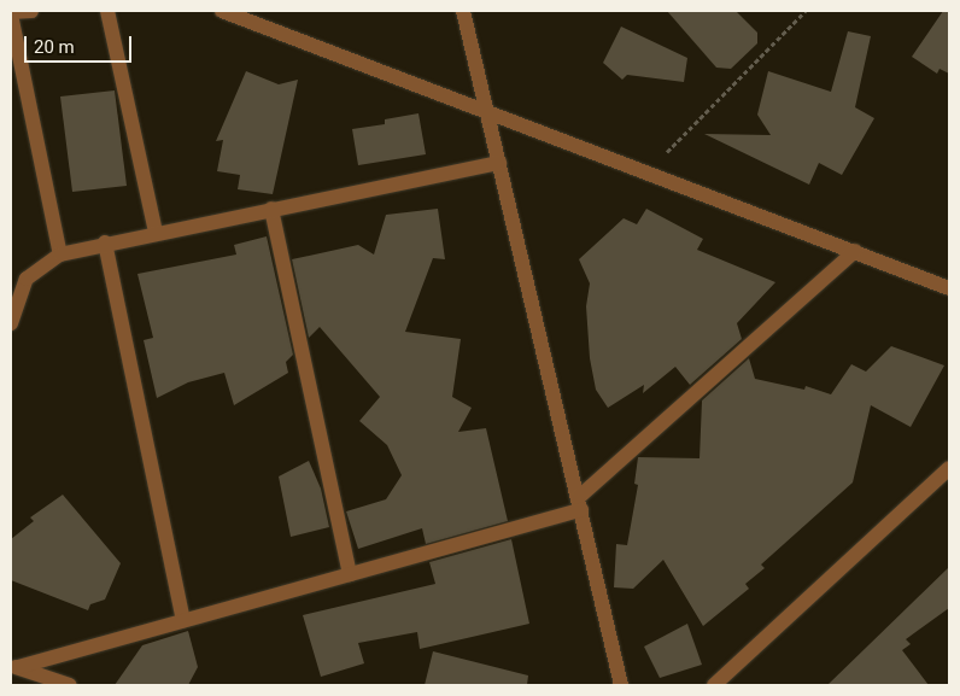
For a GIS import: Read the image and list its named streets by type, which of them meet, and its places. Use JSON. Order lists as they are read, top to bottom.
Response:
{
  "scale_bar": "20 m"
}
